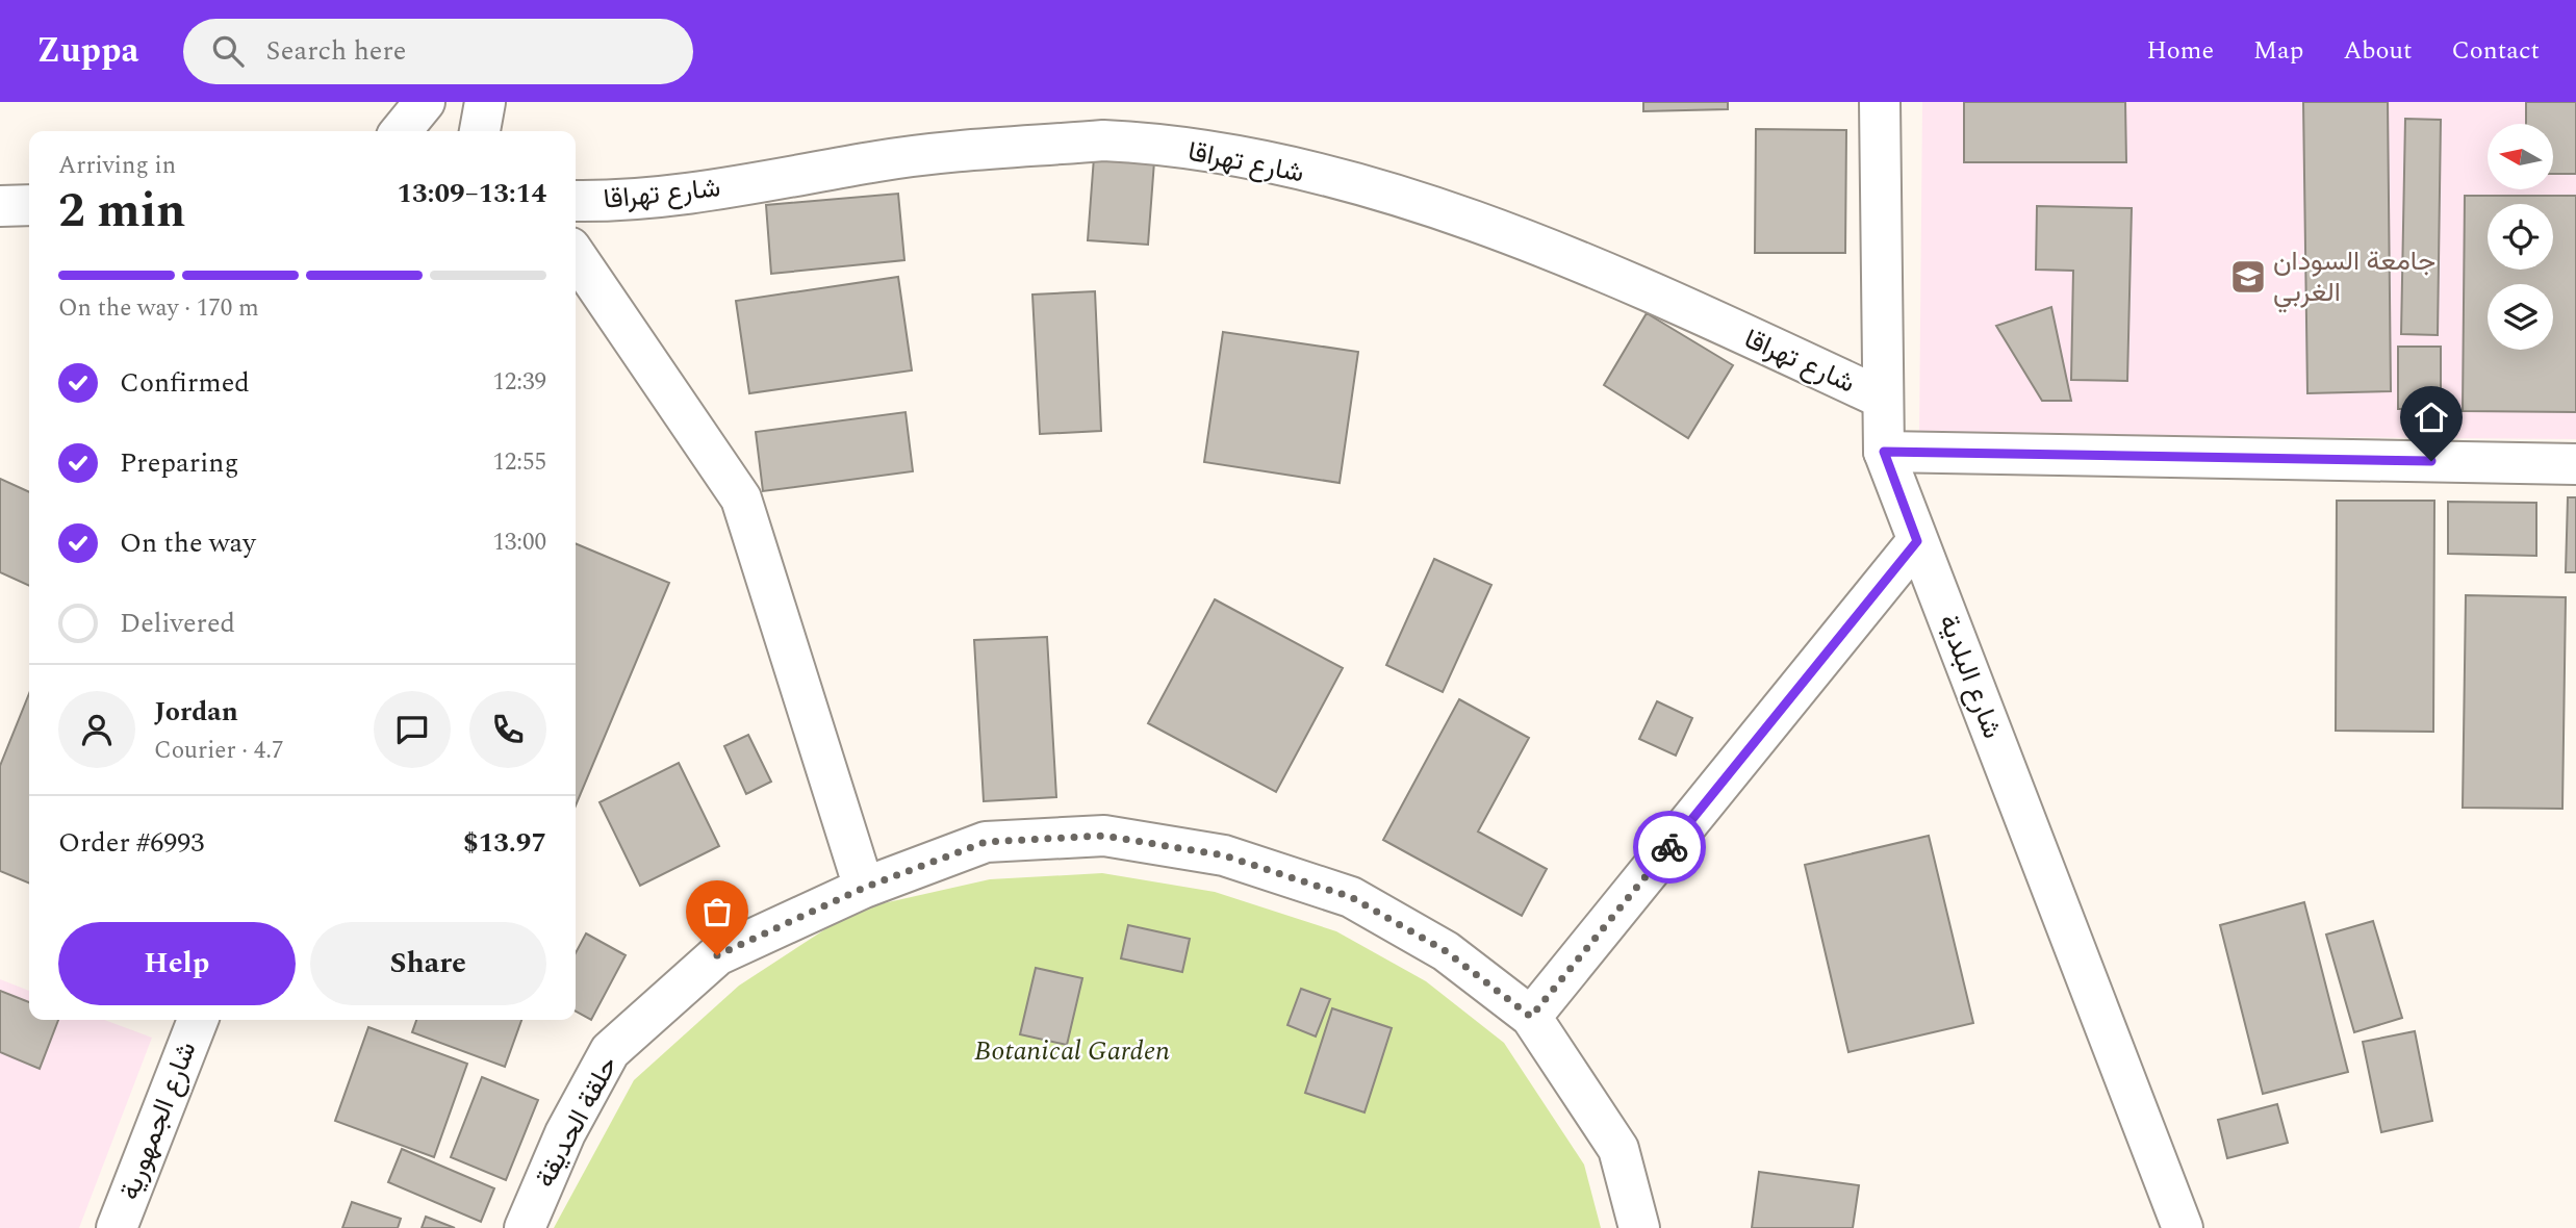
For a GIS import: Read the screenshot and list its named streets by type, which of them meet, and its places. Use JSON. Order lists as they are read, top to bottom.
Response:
{
  "streets": {
    "street": [
      "شارع تهراقا",
      "شارع البلدية",
      "شارع الجمهورية",
      "حلقة الحديقة"
    ]
  },
  "crossings": [
    ["شارع تهراقا", "شارع البلدية"]
  ],
  "parks": ["Botanical Garden"],
  "places": {
    "school or university": ["جامعة السودان الغربي"]
  },
  "north": "left",
  "page": {
    "header": "Zuppa",
    "search": "Search here",
    "nav": [
      "Home",
      "Map",
      "About",
      "Contact"
    ],
    "heading": ["2 min", "Arriving in", "13:09–13:14"],
    "panel": [
      "Jordan",
      "Courier · 4.7",
      "Order #6993",
      "$13.97"
    ],
    "bar": "On the way · 170 m",
    "list": [
      ["Confirmed", "12:39"],
      ["Preparing", "12:55"],
      ["On the way", "13:00"],
      "Delivered"
    ],
    "buttons": ["Help", "Share"]
  }
}
